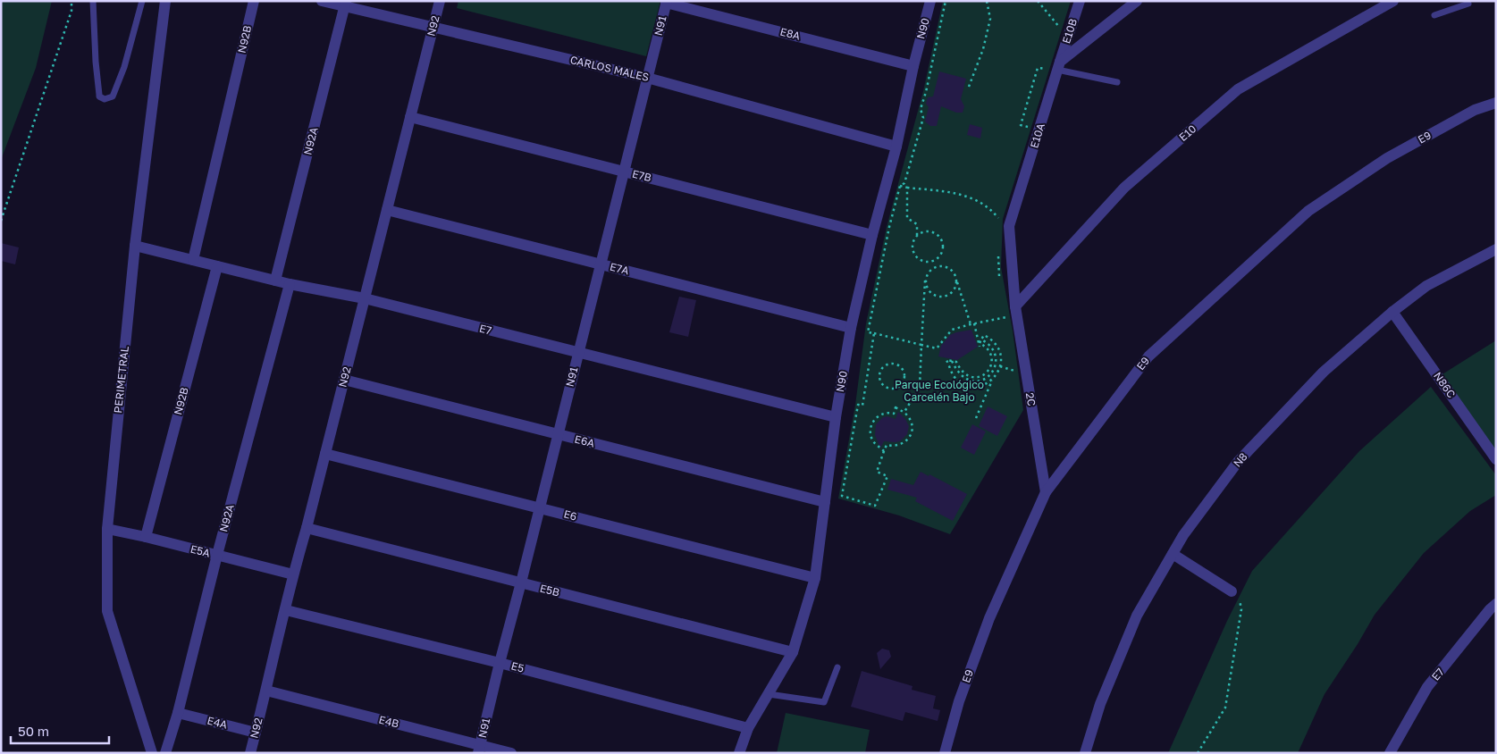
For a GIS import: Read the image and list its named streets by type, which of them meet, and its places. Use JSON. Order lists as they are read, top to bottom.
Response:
{
  "streets": {
    "street": [
      "N92",
      "N91",
      "N90",
      "E10B",
      "E8A",
      "N92B",
      "CARLOS MALES",
      "E10",
      "E10A",
      "E9",
      "N92A",
      "E7B",
      "E7A",
      "E7",
      "PERIMETRAL",
      "N86C",
      "2C",
      "E6A",
      "N8",
      "E6",
      "E5A",
      "E5B",
      "E5",
      "E4B",
      "E4A"
    ]
  },
  "crossings": [
    ["N92", "CARLOS MALES"],
    ["N92", "E7B"],
    ["N92", "E7A"],
    ["N92", "E7"],
    ["N92", "E6A"],
    ["N92", "E6"],
    ["N92", "E5A"],
    ["N92", "E5B"],
    ["N92", "E5"],
    ["N92", "E4B"],
    ["N92", "E4A"],
    ["N91", "E8A"],
    ["N91", "CARLOS MALES"],
    ["N91", "E7B"],
    ["N91", "E7A"],
    ["N91", "E7"],
    ["N91", "E6A"],
    ["N91", "E6"],
    ["N91", "E5B"],
    ["N91", "E5"],
    ["N91", "E4B"],
    ["N90", "E8A"],
    ["N90", "CARLOS MALES"],
    ["N90", "E7B"],
    ["N90", "E7A"],
    ["N90", "E7"],
    ["N90", "E6A"],
    ["N90", "E6"],
    ["N90", "E5B"],
    ["N90", "E5"],
    ["E10B", "E10A"],
    ["N92B", "E7"],
    ["N92B", "E5A"],
    ["CARLOS MALES", "N92A"],
    ["E10", "E10A"],
    ["E10", "2C"],
    ["E10A", "2C"],
    ["E9", "2C"],
    ["N92A", "E7"],
    ["N92A", "E5A"],
    ["N92A", "E4A"],
    ["E7", "PERIMETRAL"],
    ["PERIMETRAL", "E5A"],
    ["N86C", "N8"]
  ],
  "parks": ["Parque Ecológico Carcelén Bajo"],
  "scale_bar": "50 m"
}
